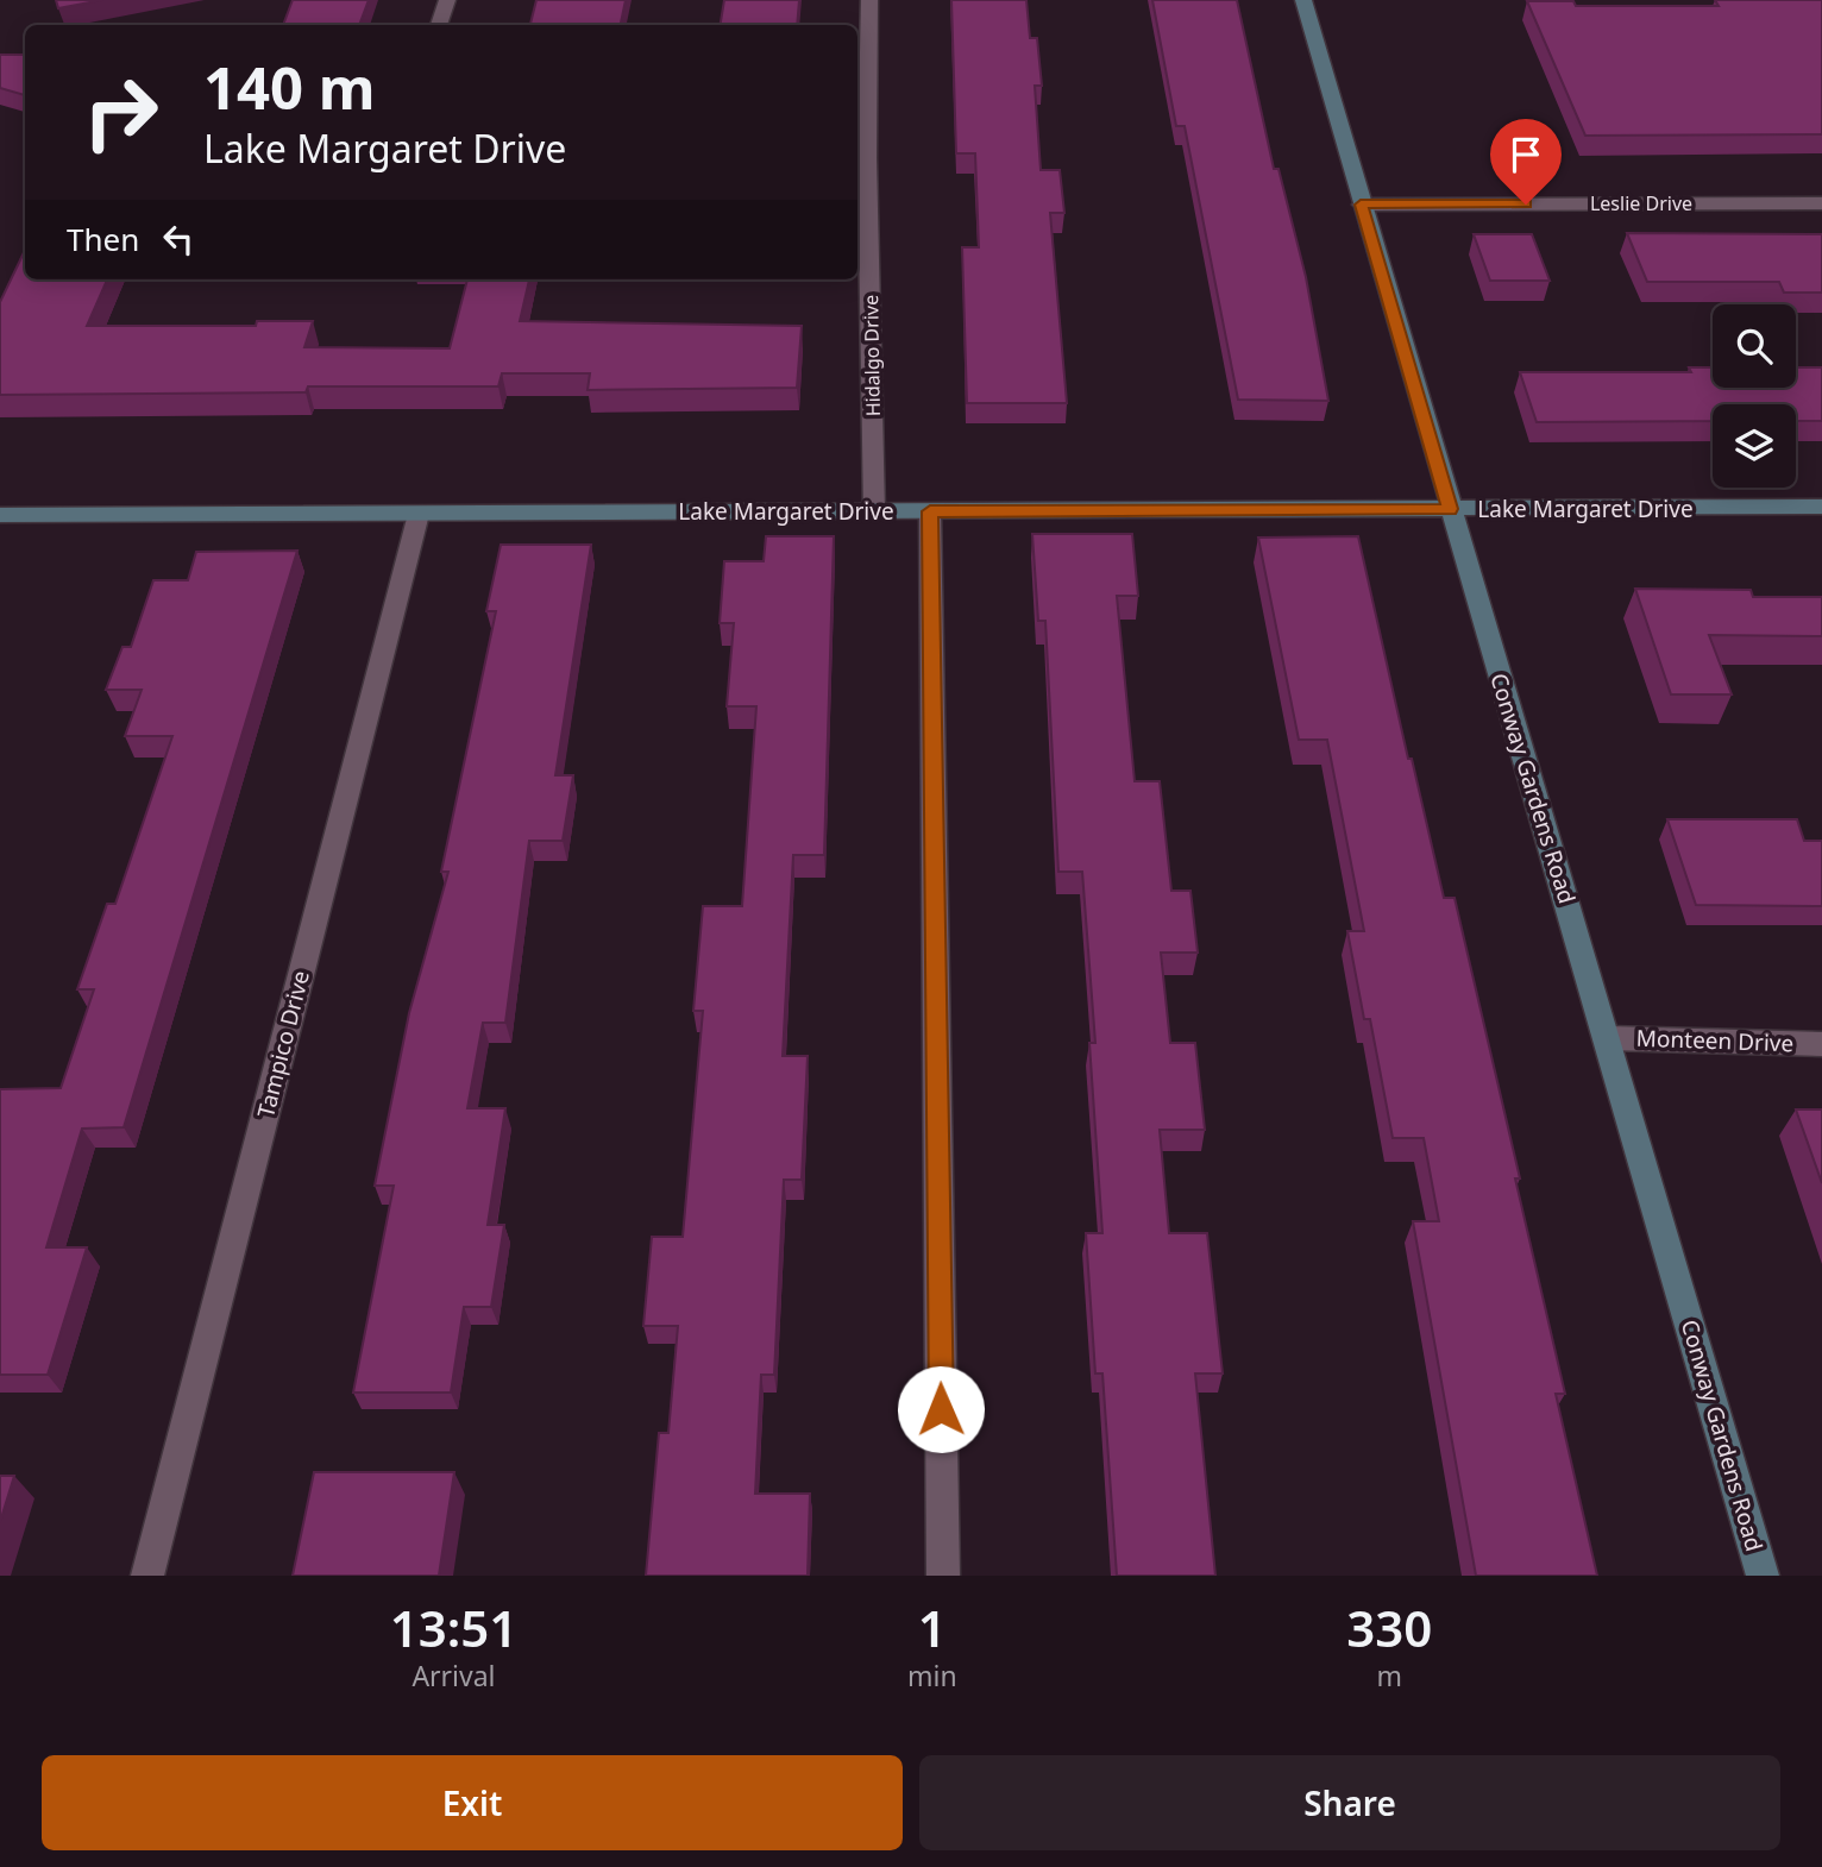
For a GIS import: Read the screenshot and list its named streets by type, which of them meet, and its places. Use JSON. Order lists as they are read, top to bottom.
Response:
{
  "streets": {
    "street": [
      "Leslie Drive",
      "Hidalgo Drive",
      "Lake Margaret Drive",
      "Conway Gardens Road",
      "Monteen Drive",
      "Tampico Drive"
    ]
  },
  "crossings": [
    ["Leslie Drive", "Conway Gardens Road"],
    ["Hidalgo Drive", "Lake Margaret Drive"],
    ["Lake Margaret Drive", "Conway Gardens Road"],
    ["Lake Margaret Drive", "Tampico Drive"],
    ["Conway Gardens Road", "Monteen Drive"]
  ],
  "page": {
    "turn": ["140 m", "Lake Margaret Drive"],
    "then": "Then",
    "eta": [
      "13:51",
      "Arrival",
      "1",
      "min",
      "330",
      "m"
    ],
    "buttons": ["Exit", "Share"]
  }
}
